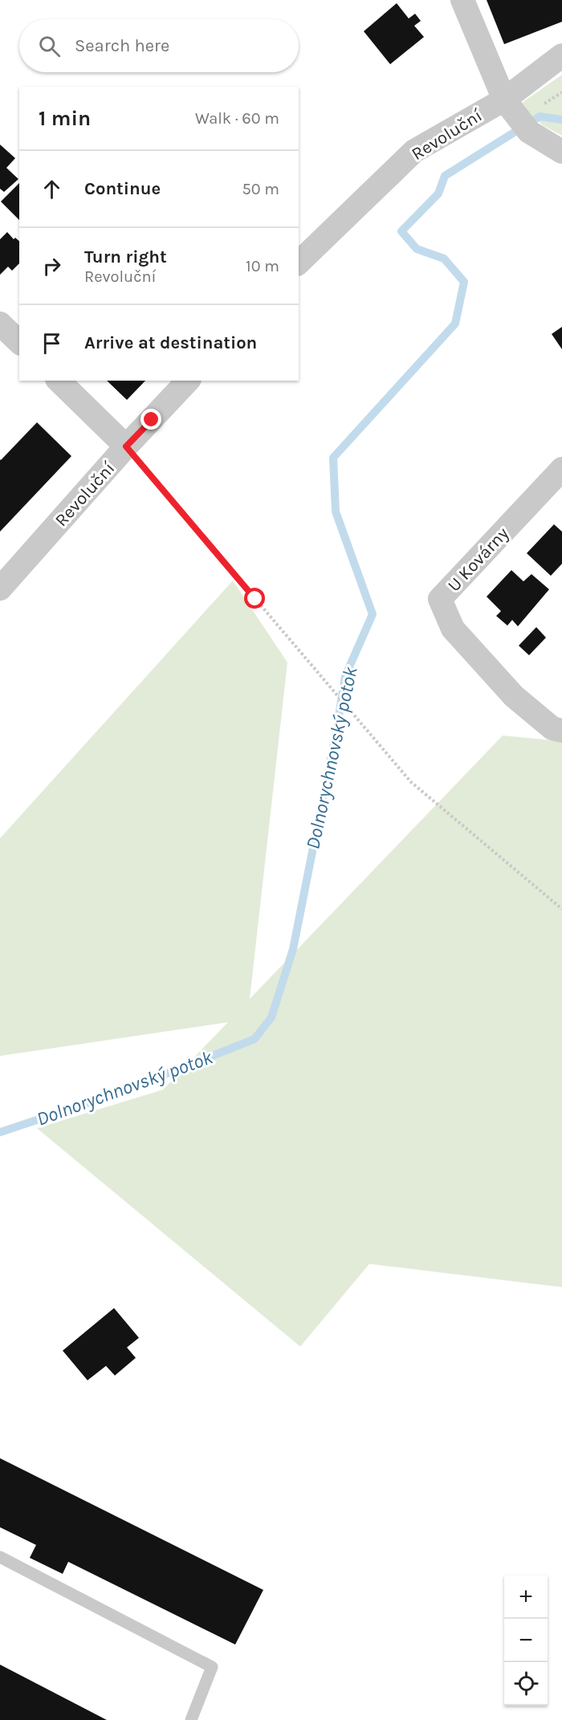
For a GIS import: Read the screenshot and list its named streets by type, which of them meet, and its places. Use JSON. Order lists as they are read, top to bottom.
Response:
{
  "streets": {
    "street": ["Revoluční", "U Kovárny"]
  },
  "water": ["Dolnorychnovský potok"],
  "page": {
    "search": "Search here",
    "heading": ["1 min", "Walk · 60 m"],
    "list": [
      ["Continue", "50 m"],
      ["Turn right", "Revoluční", "10 m"],
      "Arrive at destination"
    ],
    "map_buttons": ["+", "−"]
  }
}
